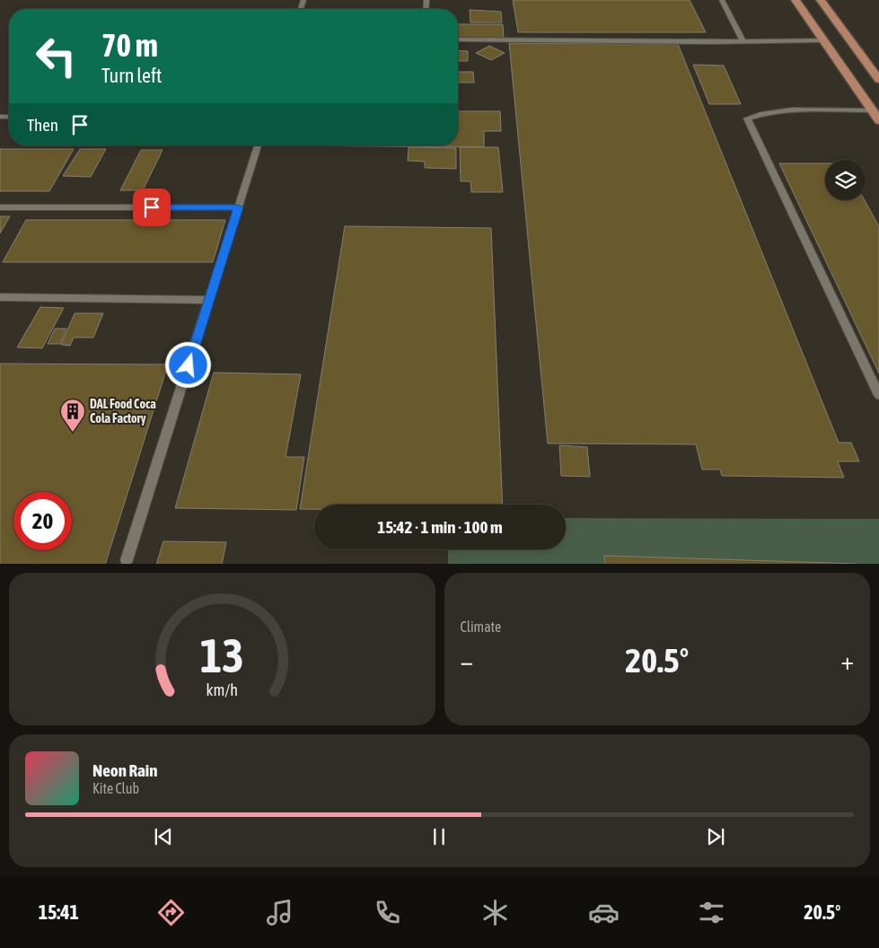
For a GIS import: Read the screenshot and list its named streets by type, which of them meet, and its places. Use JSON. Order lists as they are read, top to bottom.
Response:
{
  "places": {
    "building": ["DAL Food Coca Cola Factory"]
  },
  "page": {
    "turn": ["70 m", "Turn left"],
    "then": "Then",
    "limit": "20",
    "trip": "15:42 · 1 min · 100 m",
    "tile": "Climate",
    "heat": ["−", "20.5°", "+"],
    "song": ["Neon Rain", "Kite Club"],
    "tabs": ["15:41", "20.5°"],
    "gauge": ["13", "km/h"]
  }
}
